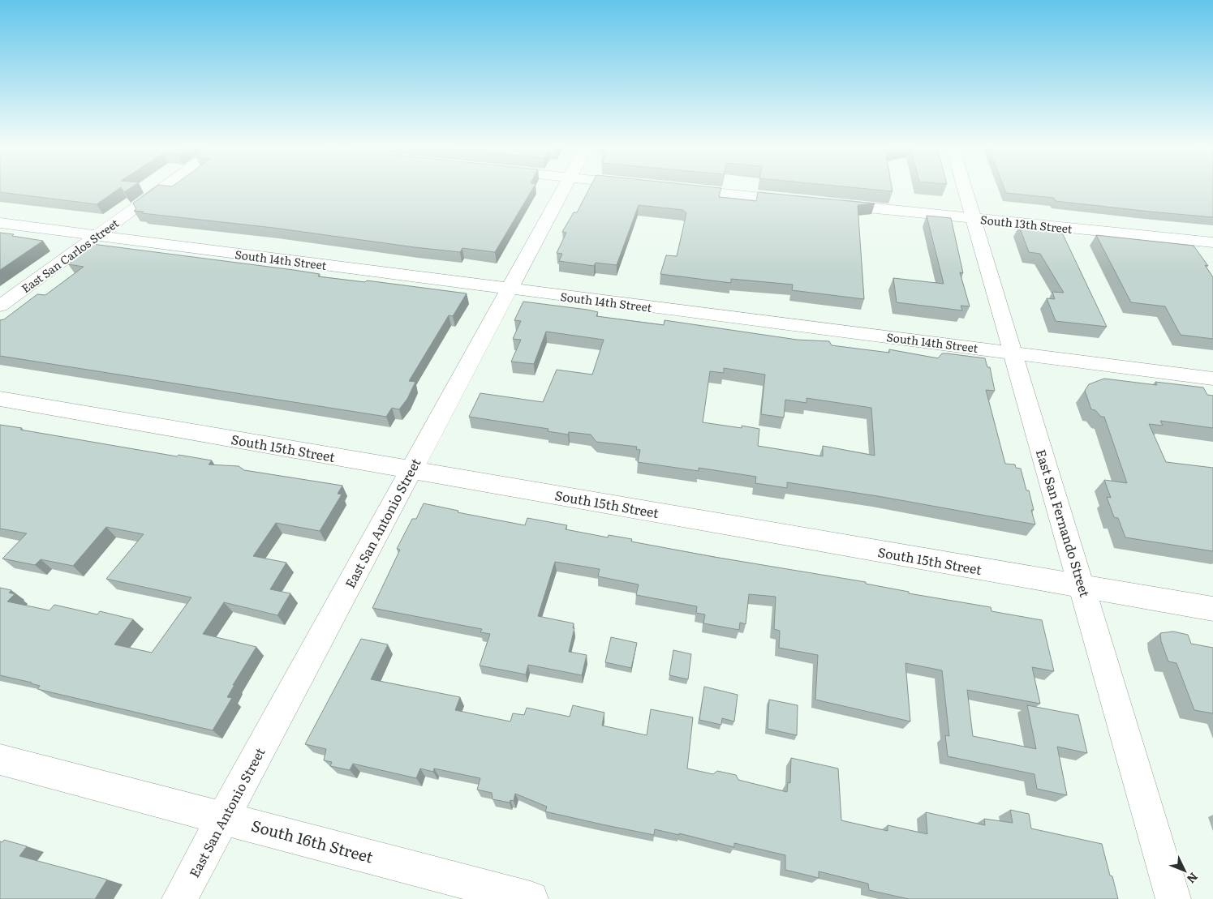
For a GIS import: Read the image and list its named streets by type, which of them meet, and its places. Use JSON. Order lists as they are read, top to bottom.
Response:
{
  "streets": {
    "street": [
      "South 13th Street",
      "East San Carlos Street",
      "South 14th Street",
      "South 15th Street",
      "East San Antonio Street",
      "East San Fernando Street",
      "South 16th Street"
    ]
  },
  "crossings": [
    ["South 13th Street", "East San Fernando Street"],
    ["East San Carlos Street", "South 14th Street"],
    ["South 14th Street", "East San Antonio Street"],
    ["South 14th Street", "East San Fernando Street"],
    ["South 15th Street", "East San Antonio Street"],
    ["South 15th Street", "East San Fernando Street"],
    ["East San Antonio Street", "South 16th Street"]
  ],
  "north": "bottom right"
}
